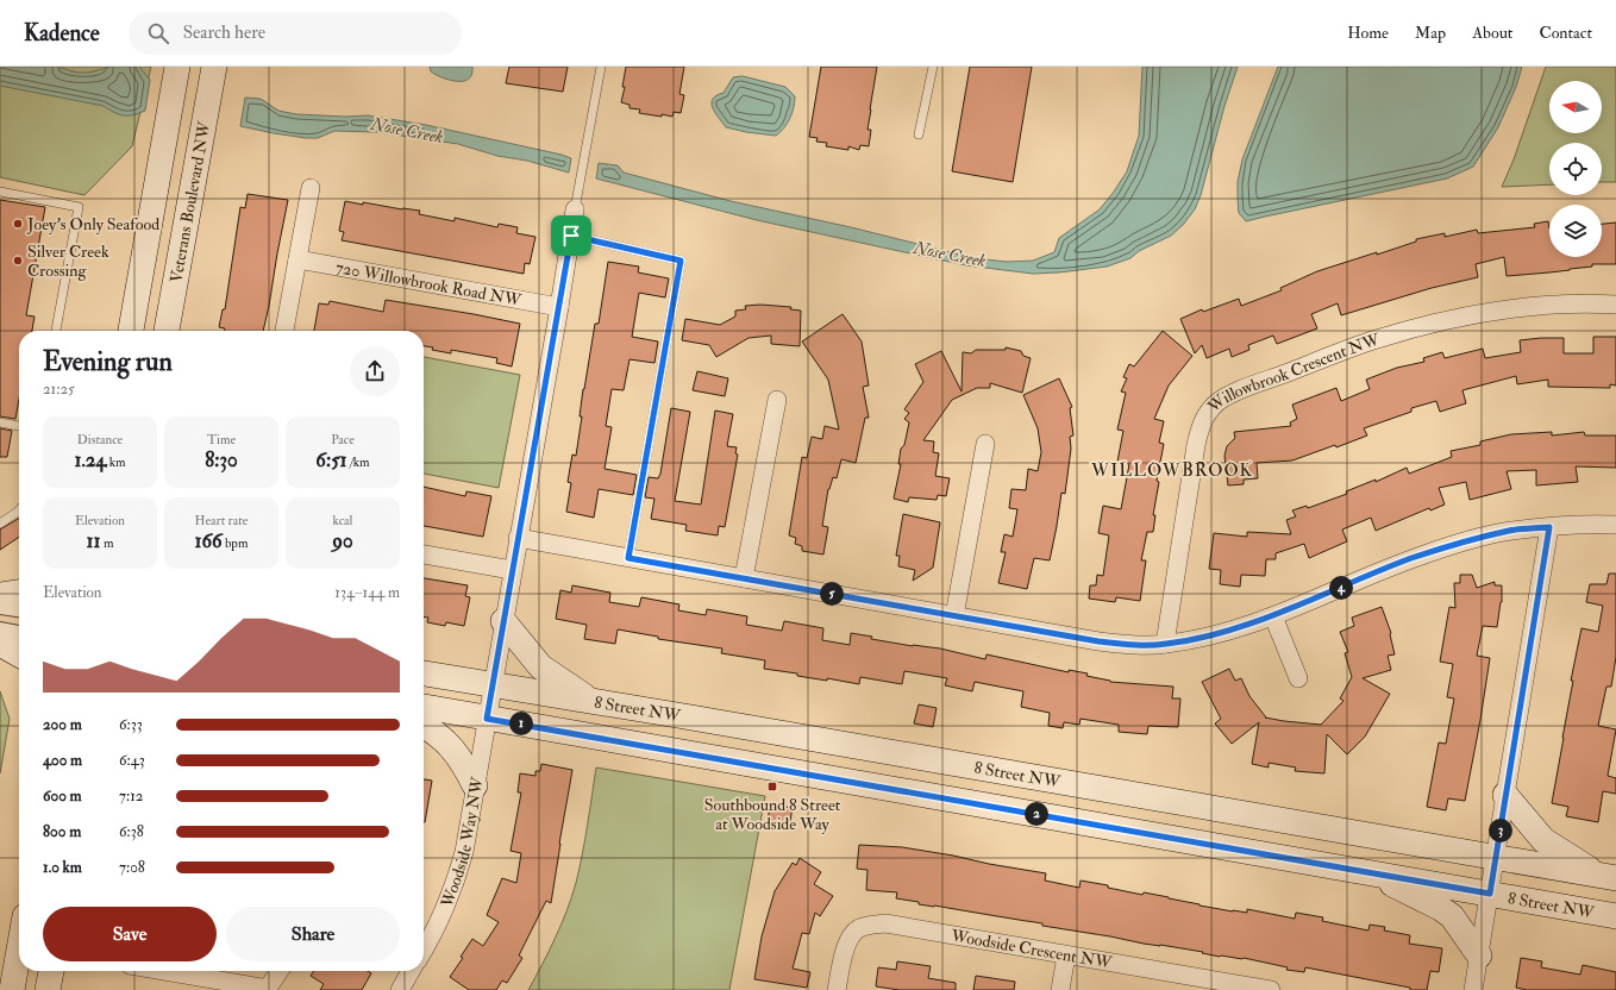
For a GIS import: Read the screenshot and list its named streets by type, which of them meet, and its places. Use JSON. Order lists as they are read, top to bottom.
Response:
{
  "streets": {
    "main road": ["Veterans Boulevard NW", "8 Street NW"],
    "street": [
      "720 Willowbrook Road NW",
      "Willowbrook Crescent NW",
      "Woodside Way NW",
      "Woodside Crescent NW"
    ]
  },
  "crossings": [
    ["720 Willowbrook Road NW", "Woodside Way NW"],
    ["8 Street NW", "Woodside Way NW"]
  ],
  "districts": ["WILLOWBROOK"],
  "water": ["Nose Creek"],
  "places": {
    "other": ["Joey's Only Seafood", "Silver Creek Crossing"],
    "transit": ["Southbound 8 Street at Woodside Way"]
  },
  "north": "left",
  "page": {
    "header": "Kadence",
    "search": "Search here",
    "nav": [
      "Home",
      "Map",
      "About",
      "Contact"
    ],
    "heading": ["Evening run", "21:25"],
    "stats": [
      ["Distance", "1.24 km"],
      ["Time", "8:30"],
      ["Pace", "6:51 /km"],
      ["Elevation", "11 m"],
      ["Heart rate", "166 bpm"],
      ["kcal", "90"]
    ],
    "chart": ["Elevation", "134–144 m"],
    "pins": [
      "4",
      "5",
      "1",
      "2",
      "3"
    ],
    "list": [
      {
        "name": "200 m",
        "note": "6:33"
      },
      {
        "name": "400 m",
        "note": "6:43"
      },
      {
        "name": "600 m",
        "note": "7:12"
      },
      {
        "name": "800 m",
        "note": "6:38"
      },
      {
        "name": "1.0 km",
        "note": "7:08"
      }
    ],
    "buttons": ["Save", "Share"]
  }
}
